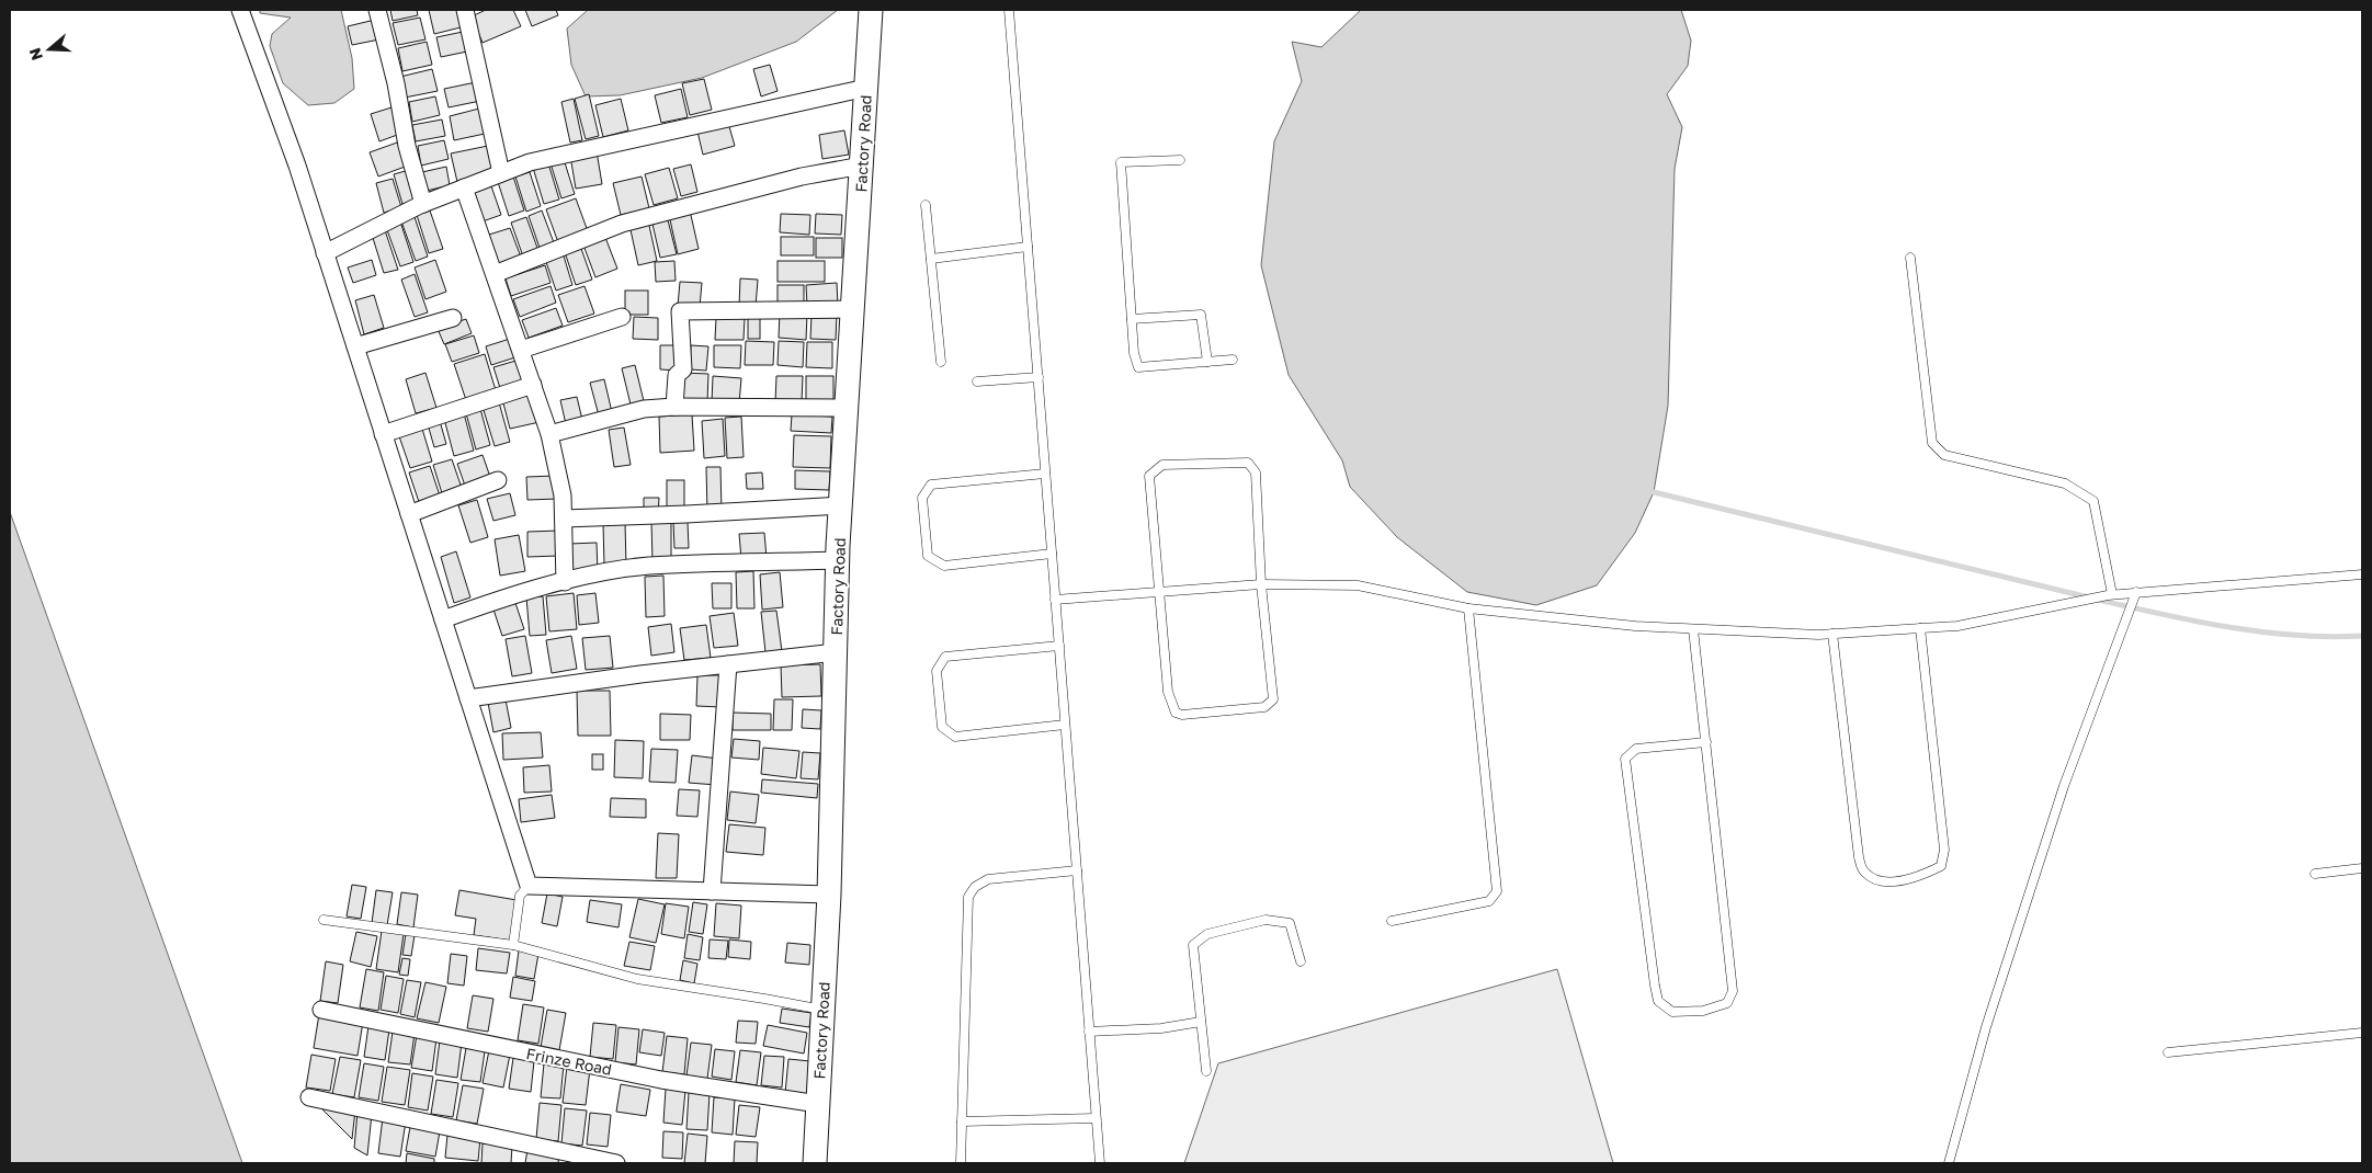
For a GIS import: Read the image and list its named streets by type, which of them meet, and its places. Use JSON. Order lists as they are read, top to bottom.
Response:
{
  "streets": {
    "street": ["Factory Road", "Frinze Road"]
  },
  "crossings": [
    ["Factory Road", "Frinze Road"]
  ],
  "north": "left"
}
